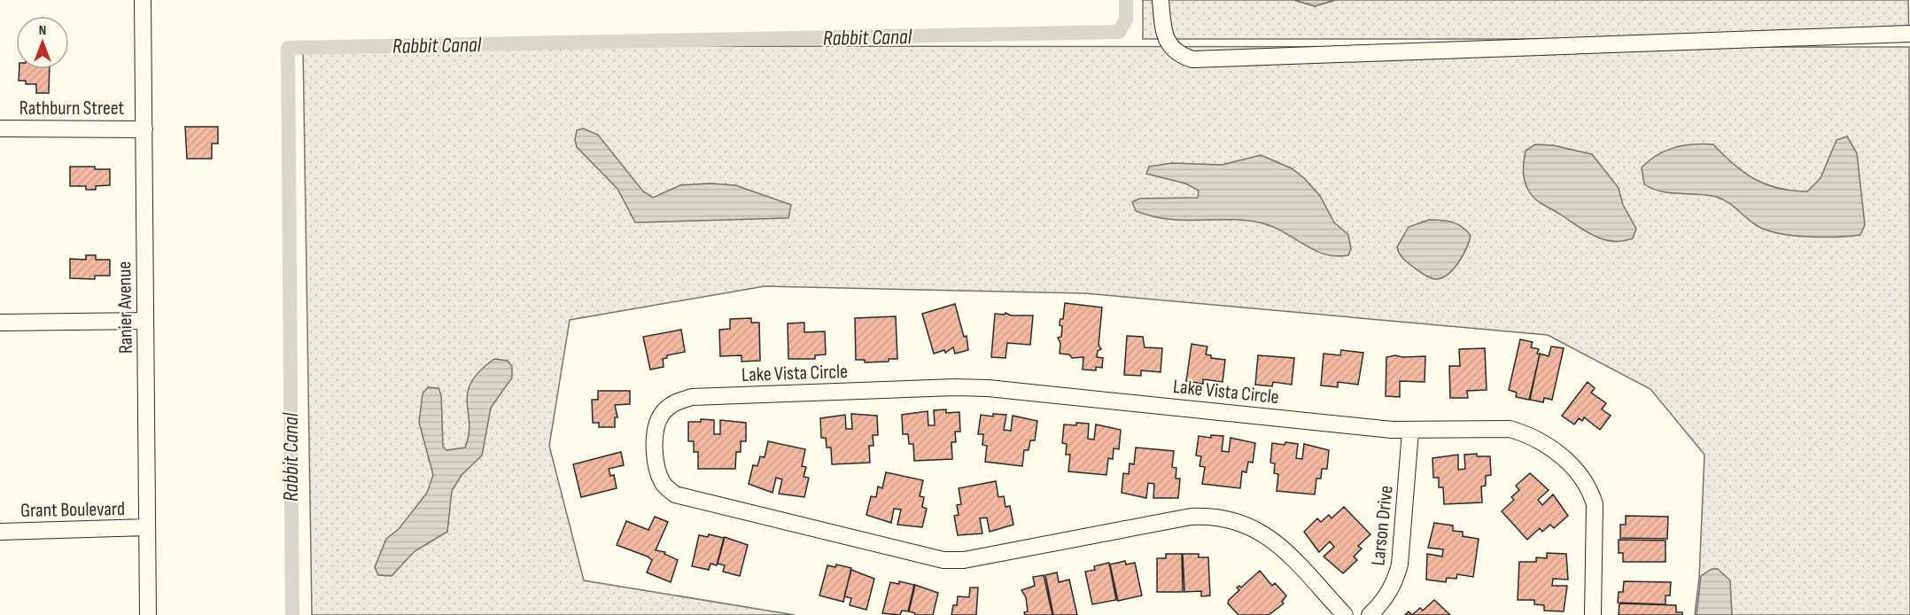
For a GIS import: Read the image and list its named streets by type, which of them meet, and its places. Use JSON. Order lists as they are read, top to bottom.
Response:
{
  "streets": {
    "street": [
      "Rathburn Street",
      "Ranier Avenue",
      "Lake Vista Circle",
      "Grant Boulevard",
      "Larson Drive"
    ]
  },
  "crossings": [
    ["Rathburn Street", "Ranier Avenue"],
    ["Ranier Avenue", "Grant Boulevard"],
    ["Lake Vista Circle", "Larson Drive"]
  ],
  "water": ["Rabbit Canal"],
  "north": "top"
}
